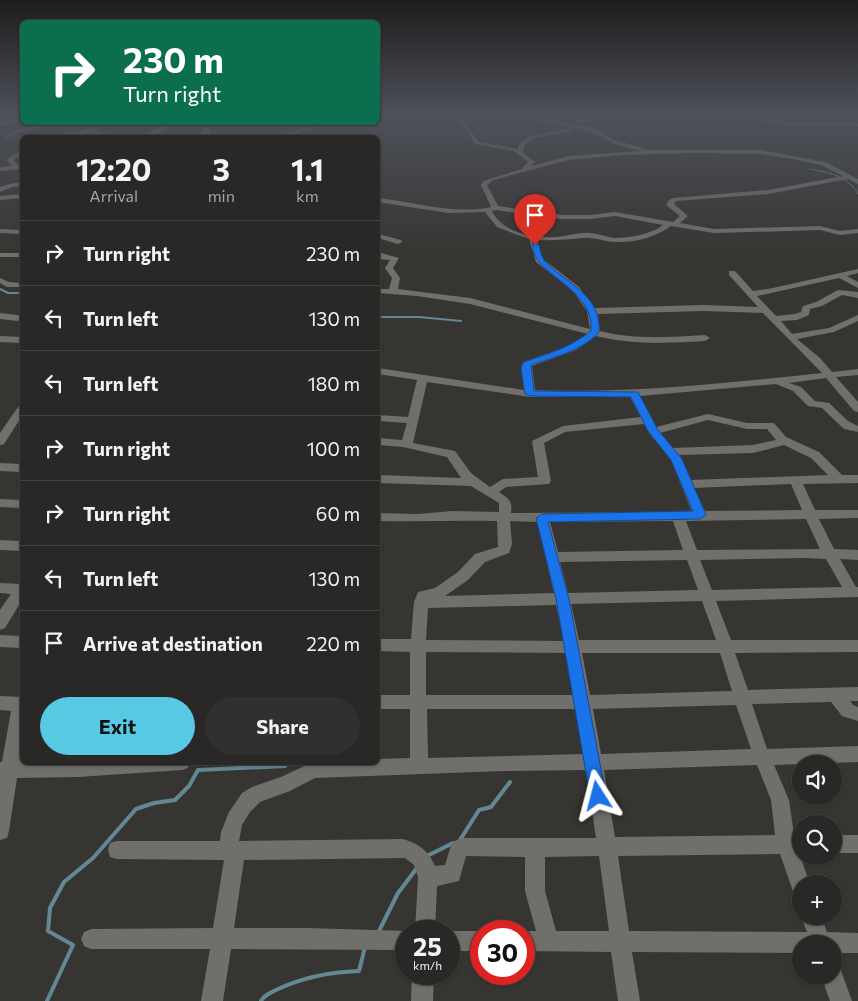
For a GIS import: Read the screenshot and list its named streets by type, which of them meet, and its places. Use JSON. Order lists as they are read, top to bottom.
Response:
{
  "page": {
    "turn": ["230 m", "Turn right"],
    "eta": [
      "12:20",
      "Arrival",
      "3",
      "min",
      "1.1",
      "km"
    ],
    "list": [
      {
        "name": "Turn right",
        "value": "230 m"
      },
      {
        "name": "Turn left",
        "value": "130 m"
      },
      {
        "name": "Turn left",
        "value": "180 m"
      },
      {
        "name": "Turn right",
        "value": "100 m"
      },
      {
        "name": "Turn right",
        "value": "60 m"
      },
      {
        "name": "Turn left",
        "value": "130 m"
      },
      {
        "name": "Arrive at destination",
        "value": "220 m"
      }
    ],
    "buttons": ["Exit", "Share"],
    "map_buttons": ["+", "−"],
    "speed": "25 km/h",
    "limit": "30"
  }
}
